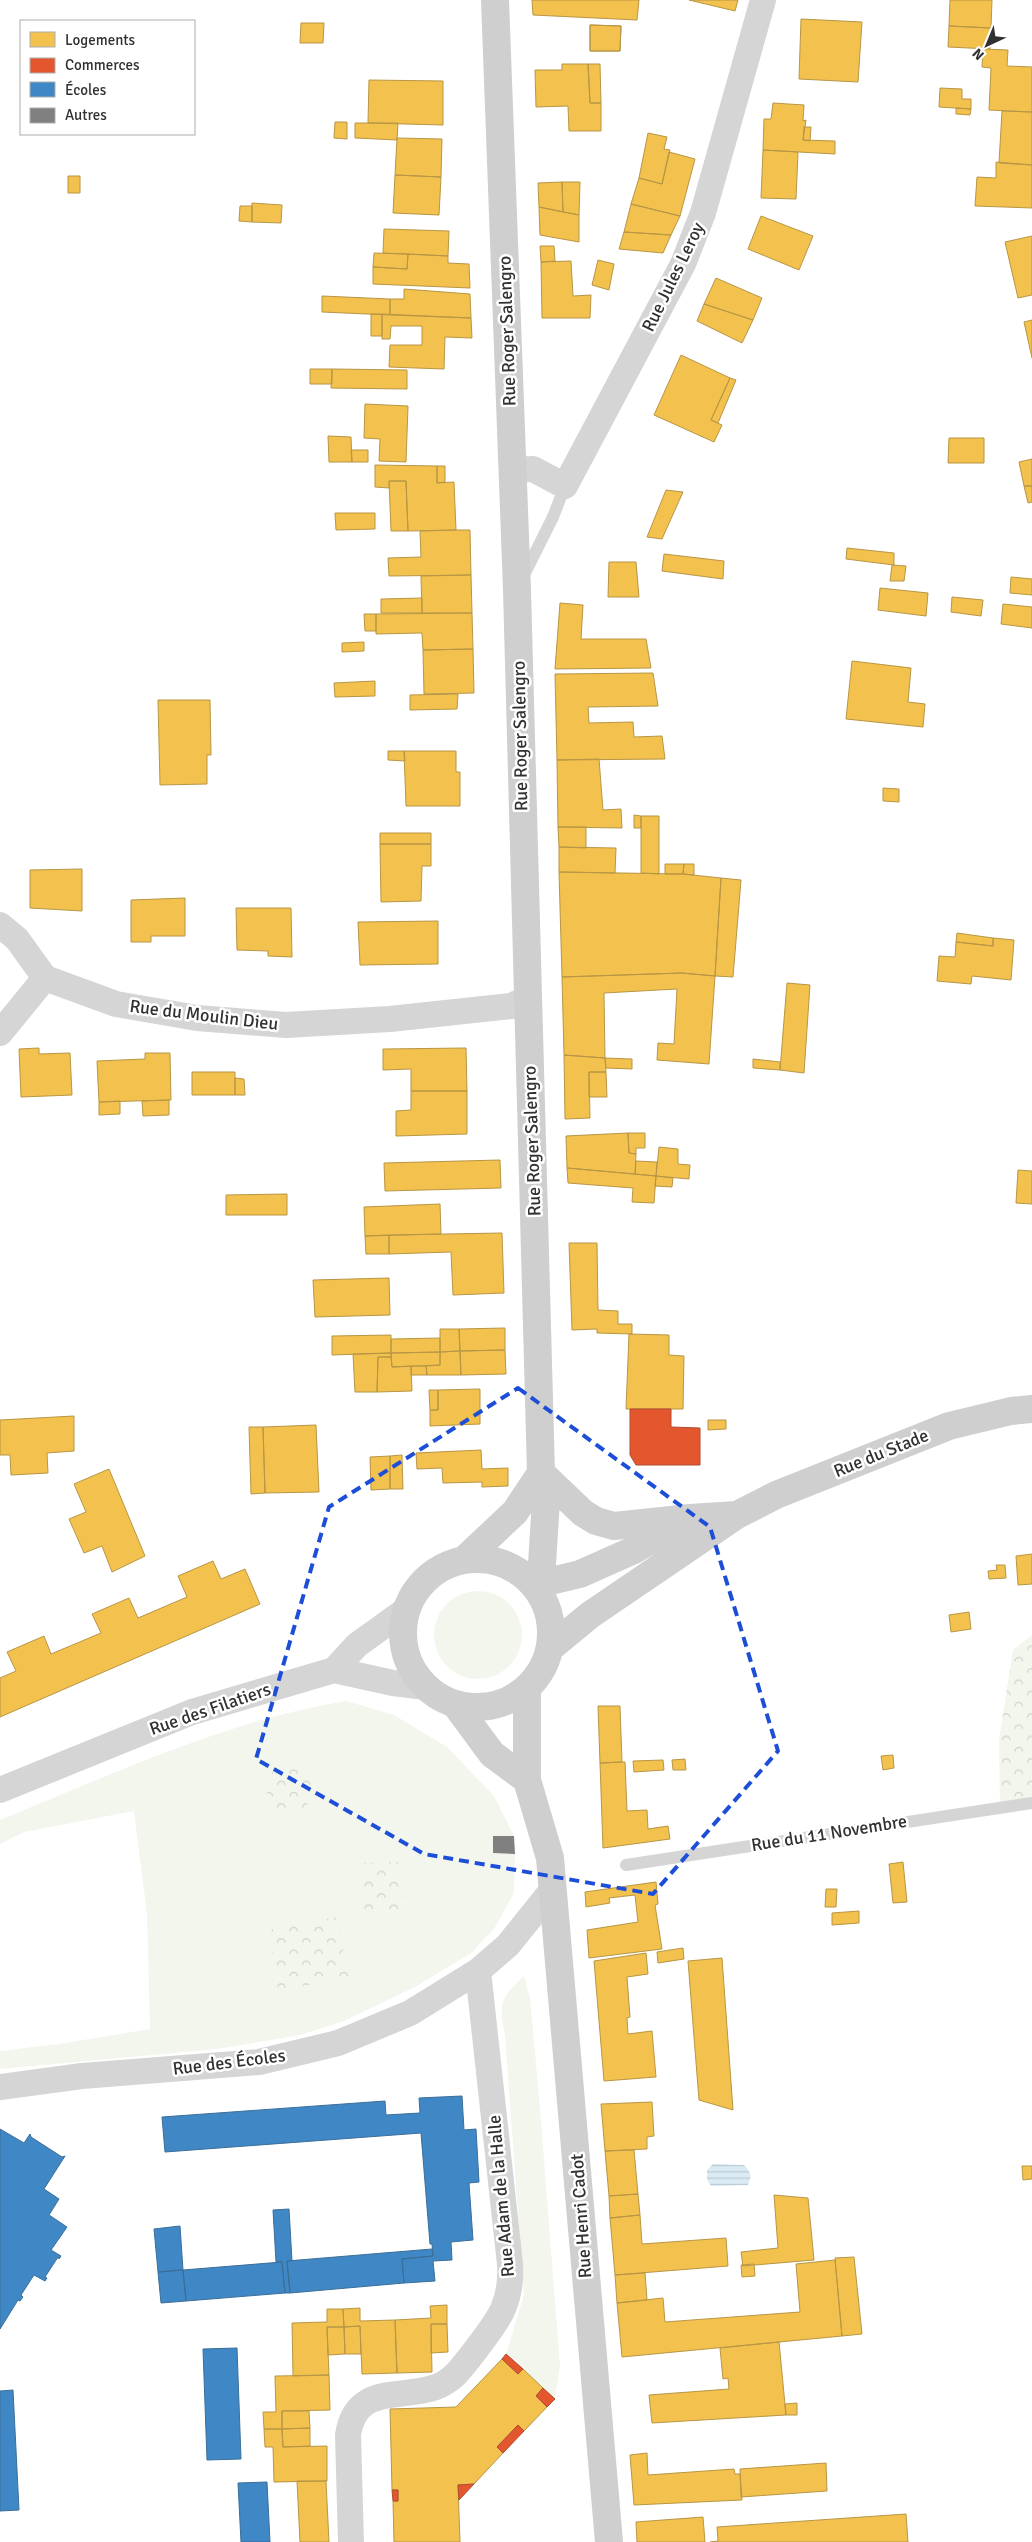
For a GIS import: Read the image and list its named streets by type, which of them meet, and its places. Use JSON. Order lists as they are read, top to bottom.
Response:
{
  "streets": {
    "main road": ["Rue Roger Salengro", "Rue du Stade", "Rue Henri Cadot"],
    "street": [
      "Rue Jules Leroy",
      "Rue du Moulin Dieu",
      "Rue des Filatiers",
      "Rue des Écoles",
      "Rue Adam de la Halle"
    ],
    "lane": ["Rue du 11 Novembre"]
  },
  "crossings": [
    ["Rue Roger Salengro", "Rue du Moulin Dieu"],
    ["Rue Roger Salengro", "Rue du Stade"],
    ["Rue Roger Salengro", "Rue Henri Cadot"],
    ["Rue du Stade", "Rue Henri Cadot"],
    ["Rue des Écoles", "Rue Adam de la Halle"],
    ["Rue des Écoles", "Rue Henri Cadot"]
  ],
  "legend": [
    "Logements",
    "Commerces",
    "Écoles",
    "Autres"
  ],
  "north": "bottom left"
}
